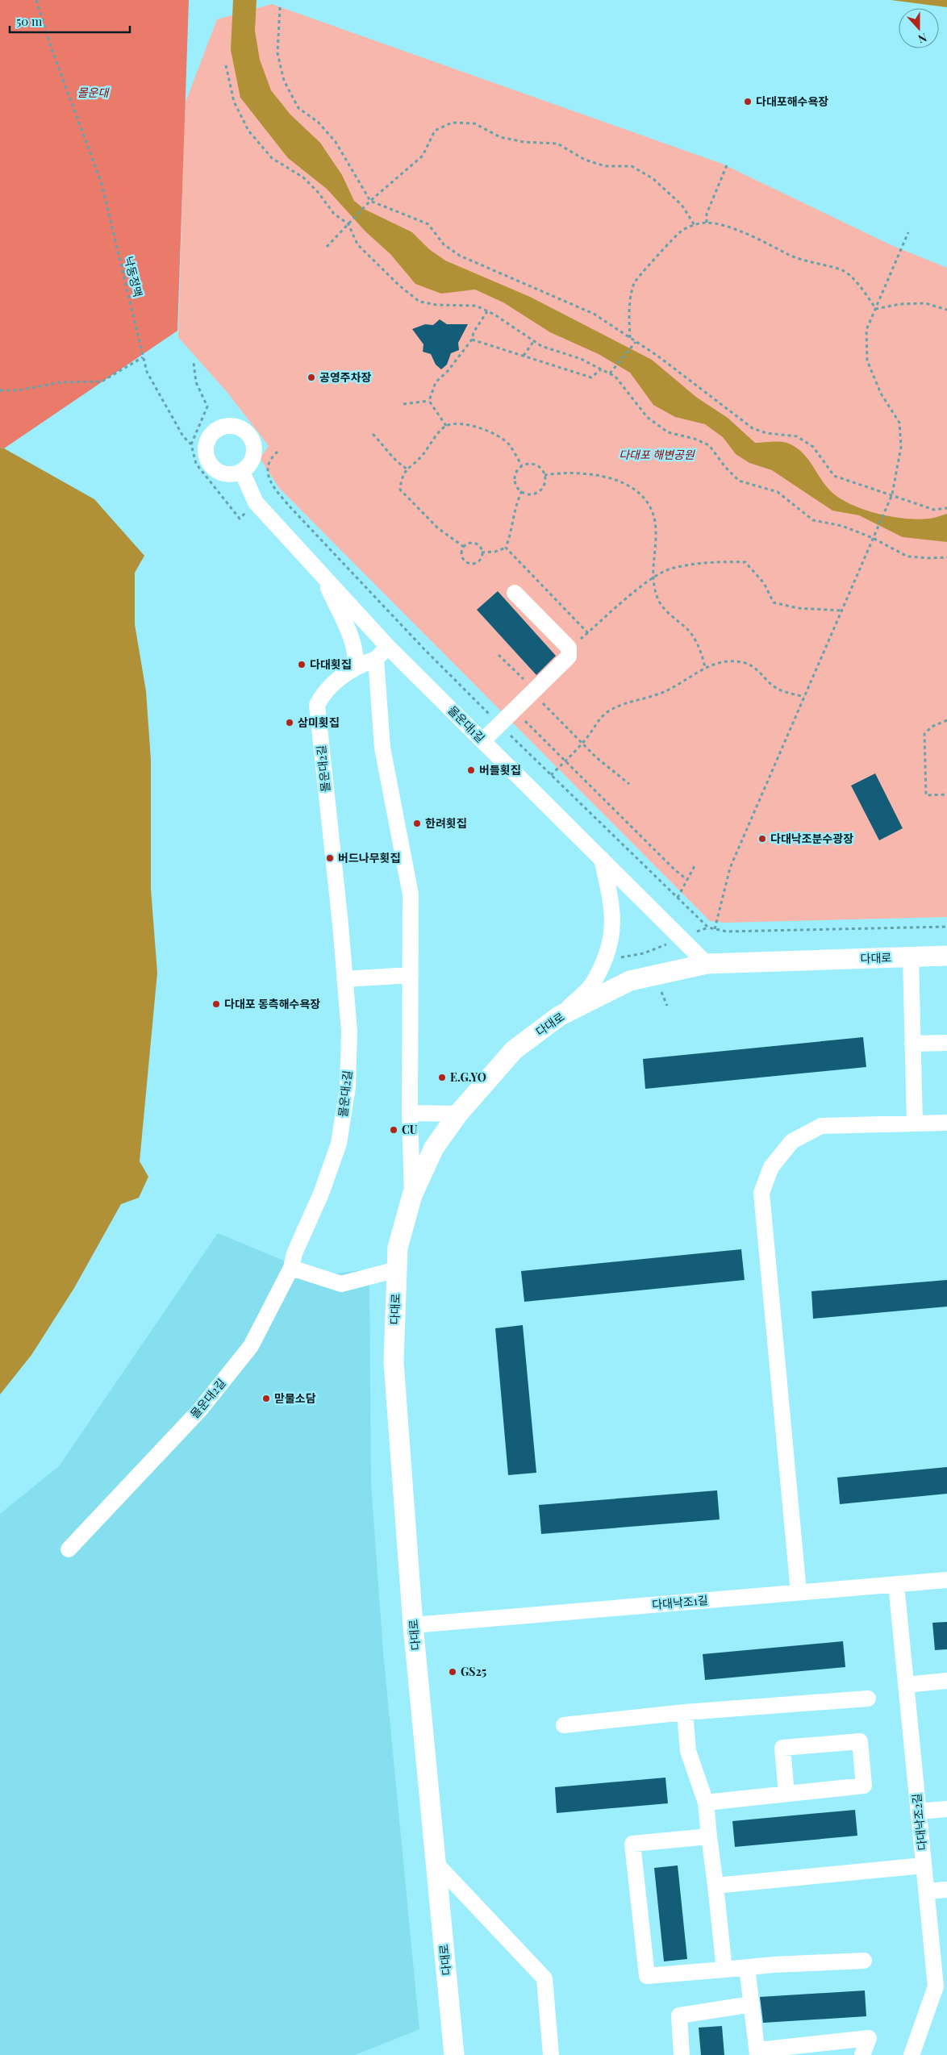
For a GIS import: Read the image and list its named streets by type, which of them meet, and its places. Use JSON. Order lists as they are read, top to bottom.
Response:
{
  "streets": {
    "main road": ["다대로"],
    "street": [
      "몰운대1길",
      "몰운대2길",
      "다대낙조1길",
      "다대낙조2길"
    ],
    "path": ["낙동정맥"]
  },
  "crossings": [
    ["낙동정맥", "몰운대1길"],
    ["몰운대1길", "다대로"],
    ["다대로", "다대낙조1길"],
    ["다대낙조1길", "다대낙조2길"]
  ],
  "parks": ["몰운대", "다대포 해변공원"],
  "places": [
    "다대포해수욕장",
    "공영주차장",
    "다대횟집",
    "삼미횟집",
    "버들횟집",
    "한려횟집",
    "다대낙조분수광장",
    "버드나무횟집",
    "다대포 동측해수욕장",
    "E.G.YO",
    "CU",
    "맏물소담",
    "GS25"
  ],
  "scale_bar": "50 m",
  "north": "bottom"
}
